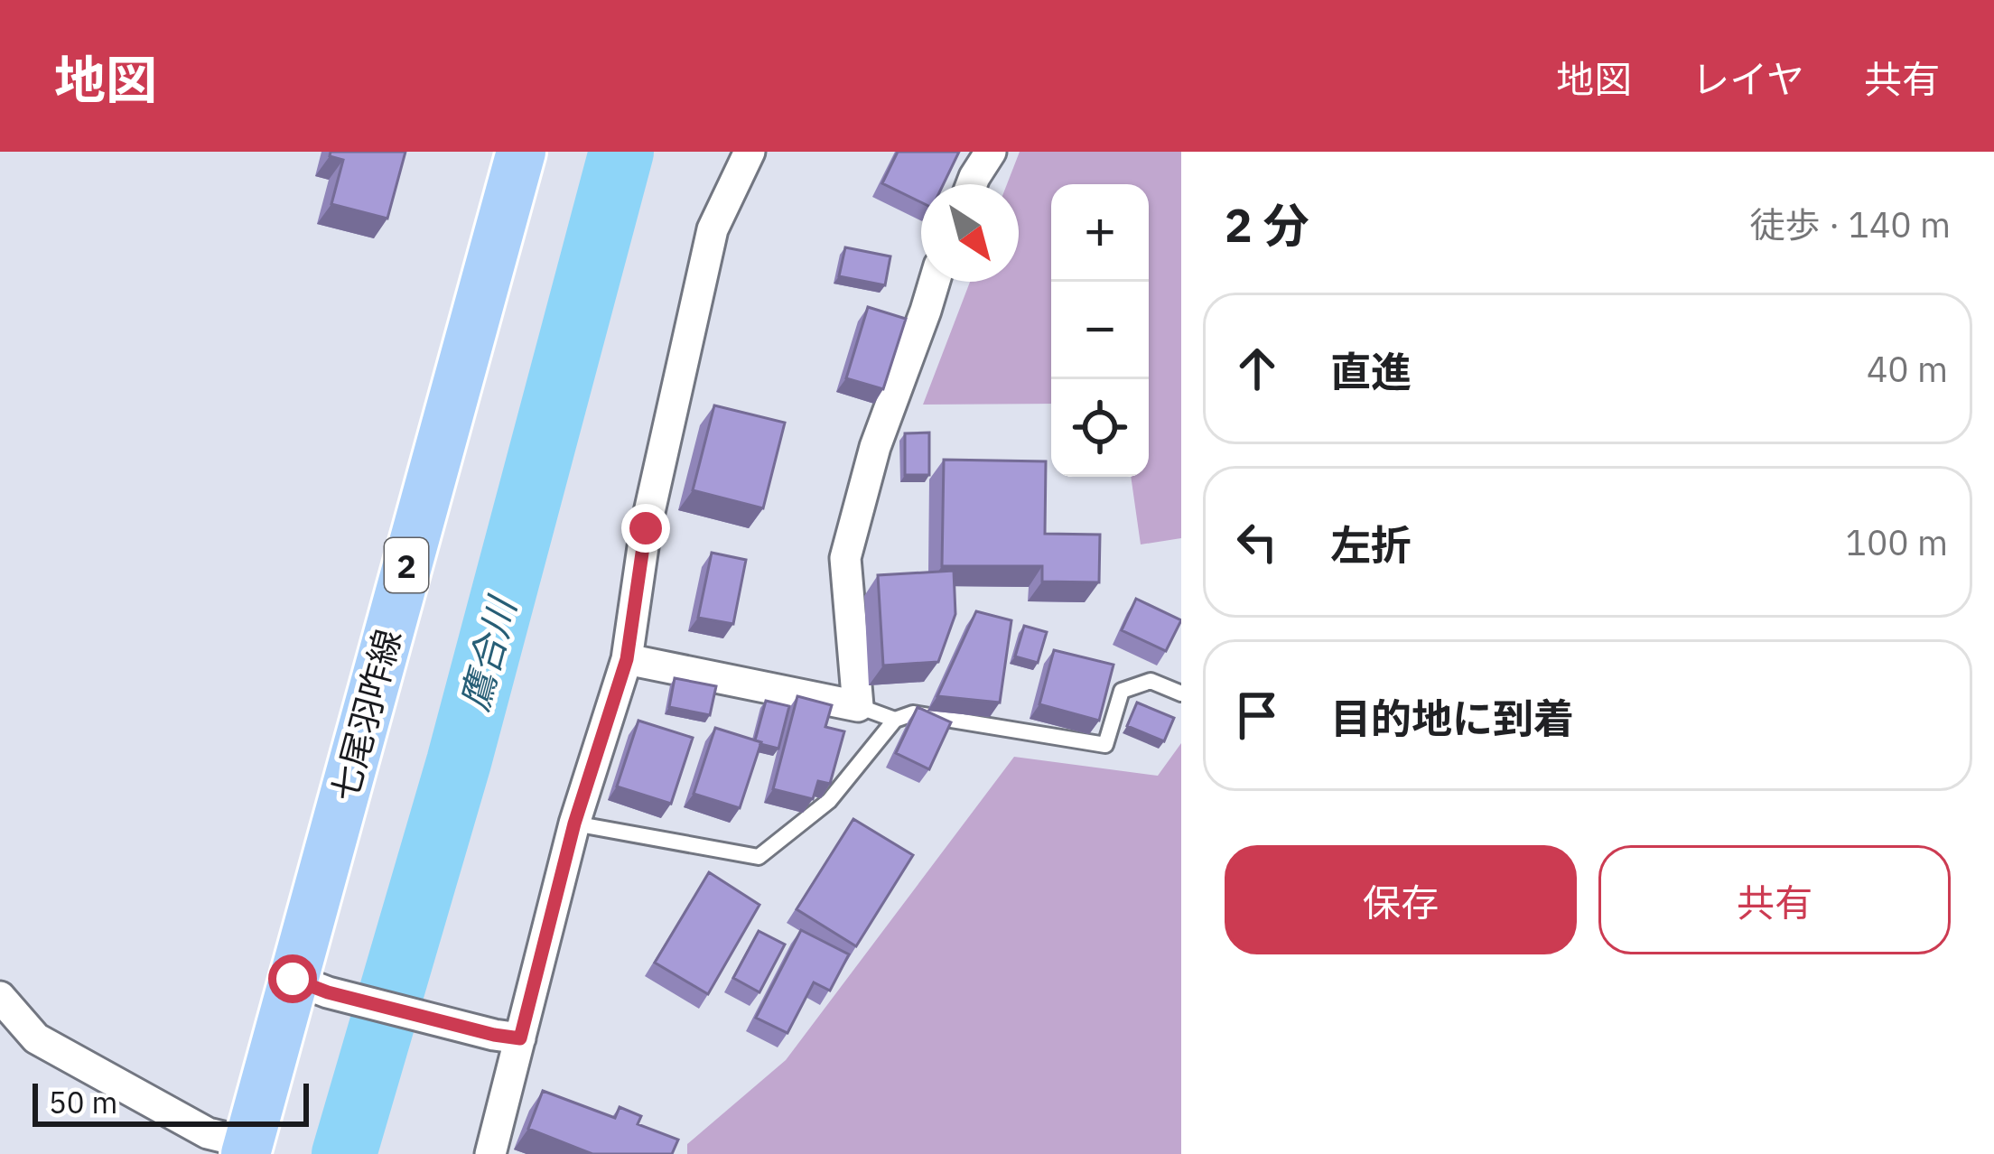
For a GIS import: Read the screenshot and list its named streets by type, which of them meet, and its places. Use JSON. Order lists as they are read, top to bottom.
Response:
{
  "streets": {
    "main road": ["2", "七尾羽咋線"]
  },
  "water": ["鷹合川"],
  "scale_bar": "50 m",
  "north": "bottom right",
  "page": {
    "header": "地図",
    "nav": ["地図", "レイヤ", "共有"],
    "heading": ["2 分", "徒歩 · 140 m"],
    "map_buttons": ["+", "−"],
    "list": [
      ["直進", "40 m"],
      ["左折", "100 m"],
      "目的地に到着"
    ],
    "buttons": ["保存", "共有"],
    "scale": "50 m"
  }
}
